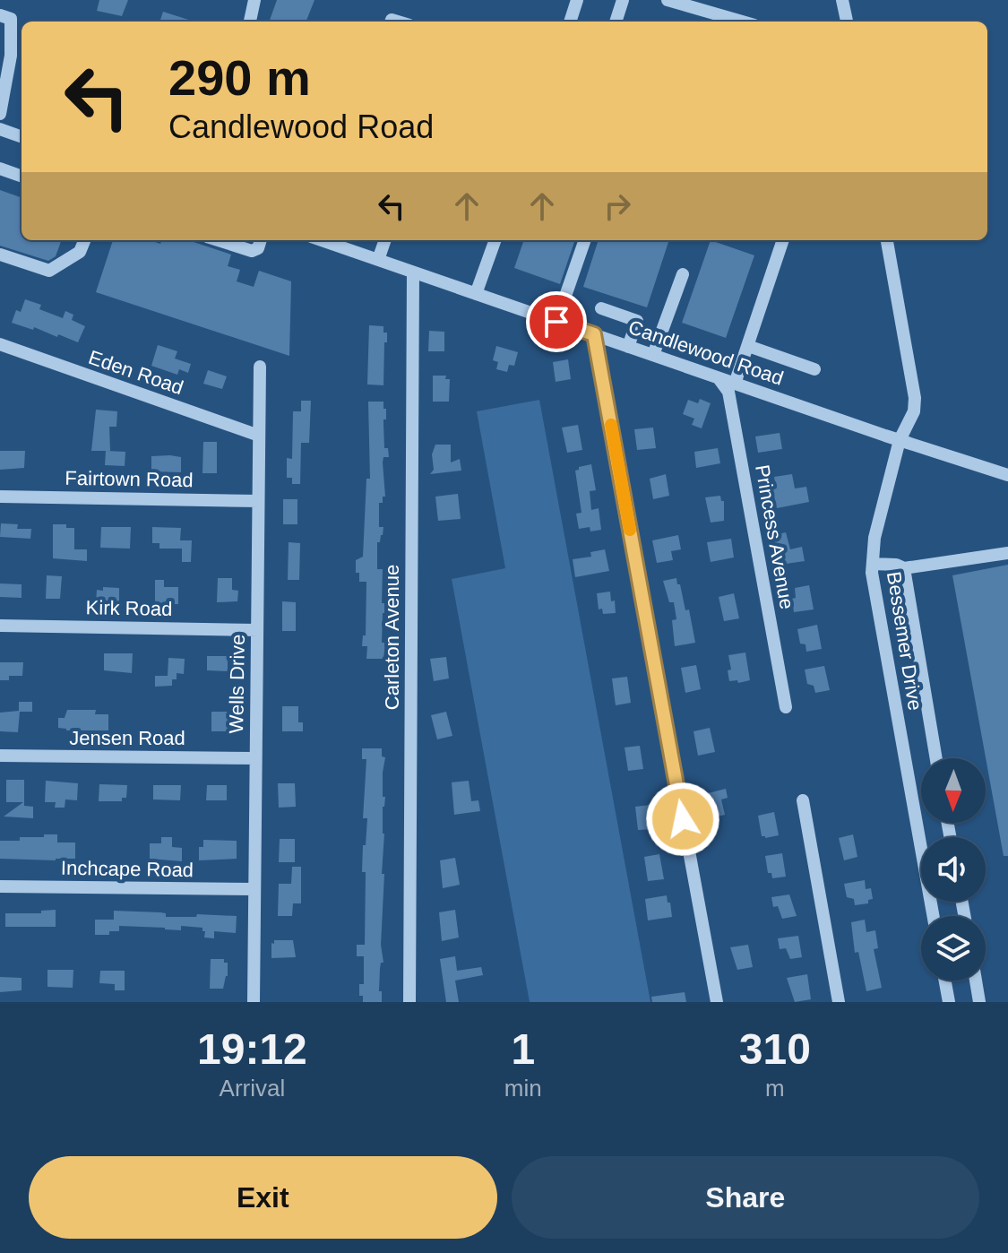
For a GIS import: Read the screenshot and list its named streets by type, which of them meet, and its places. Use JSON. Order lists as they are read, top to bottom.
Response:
{
  "streets": {
    "street": [
      "Candlewood Road",
      "Eden Road",
      "Fairtown Road",
      "Princess Avenue",
      "Kirk Road",
      "Carleton Avenue",
      "Bessemer Drive",
      "Wells Drive",
      "Jensen Road",
      "Inchcape Road"
    ]
  },
  "crossings": [
    ["Candlewood Road", "Princess Avenue"],
    ["Candlewood Road", "Carleton Avenue"],
    ["Candlewood Road", "Bessemer Drive"],
    ["Eden Road", "Wells Drive"],
    ["Fairtown Road", "Wells Drive"],
    ["Kirk Road", "Wells Drive"],
    ["Wells Drive", "Jensen Road"],
    ["Wells Drive", "Inchcape Road"]
  ],
  "north": "bottom",
  "page": {
    "turn": ["290 m", "Candlewood Road"],
    "eta": [
      "19:12",
      "Arrival",
      "1",
      "min",
      "310",
      "m"
    ],
    "buttons": ["Exit", "Share"]
  }
}
